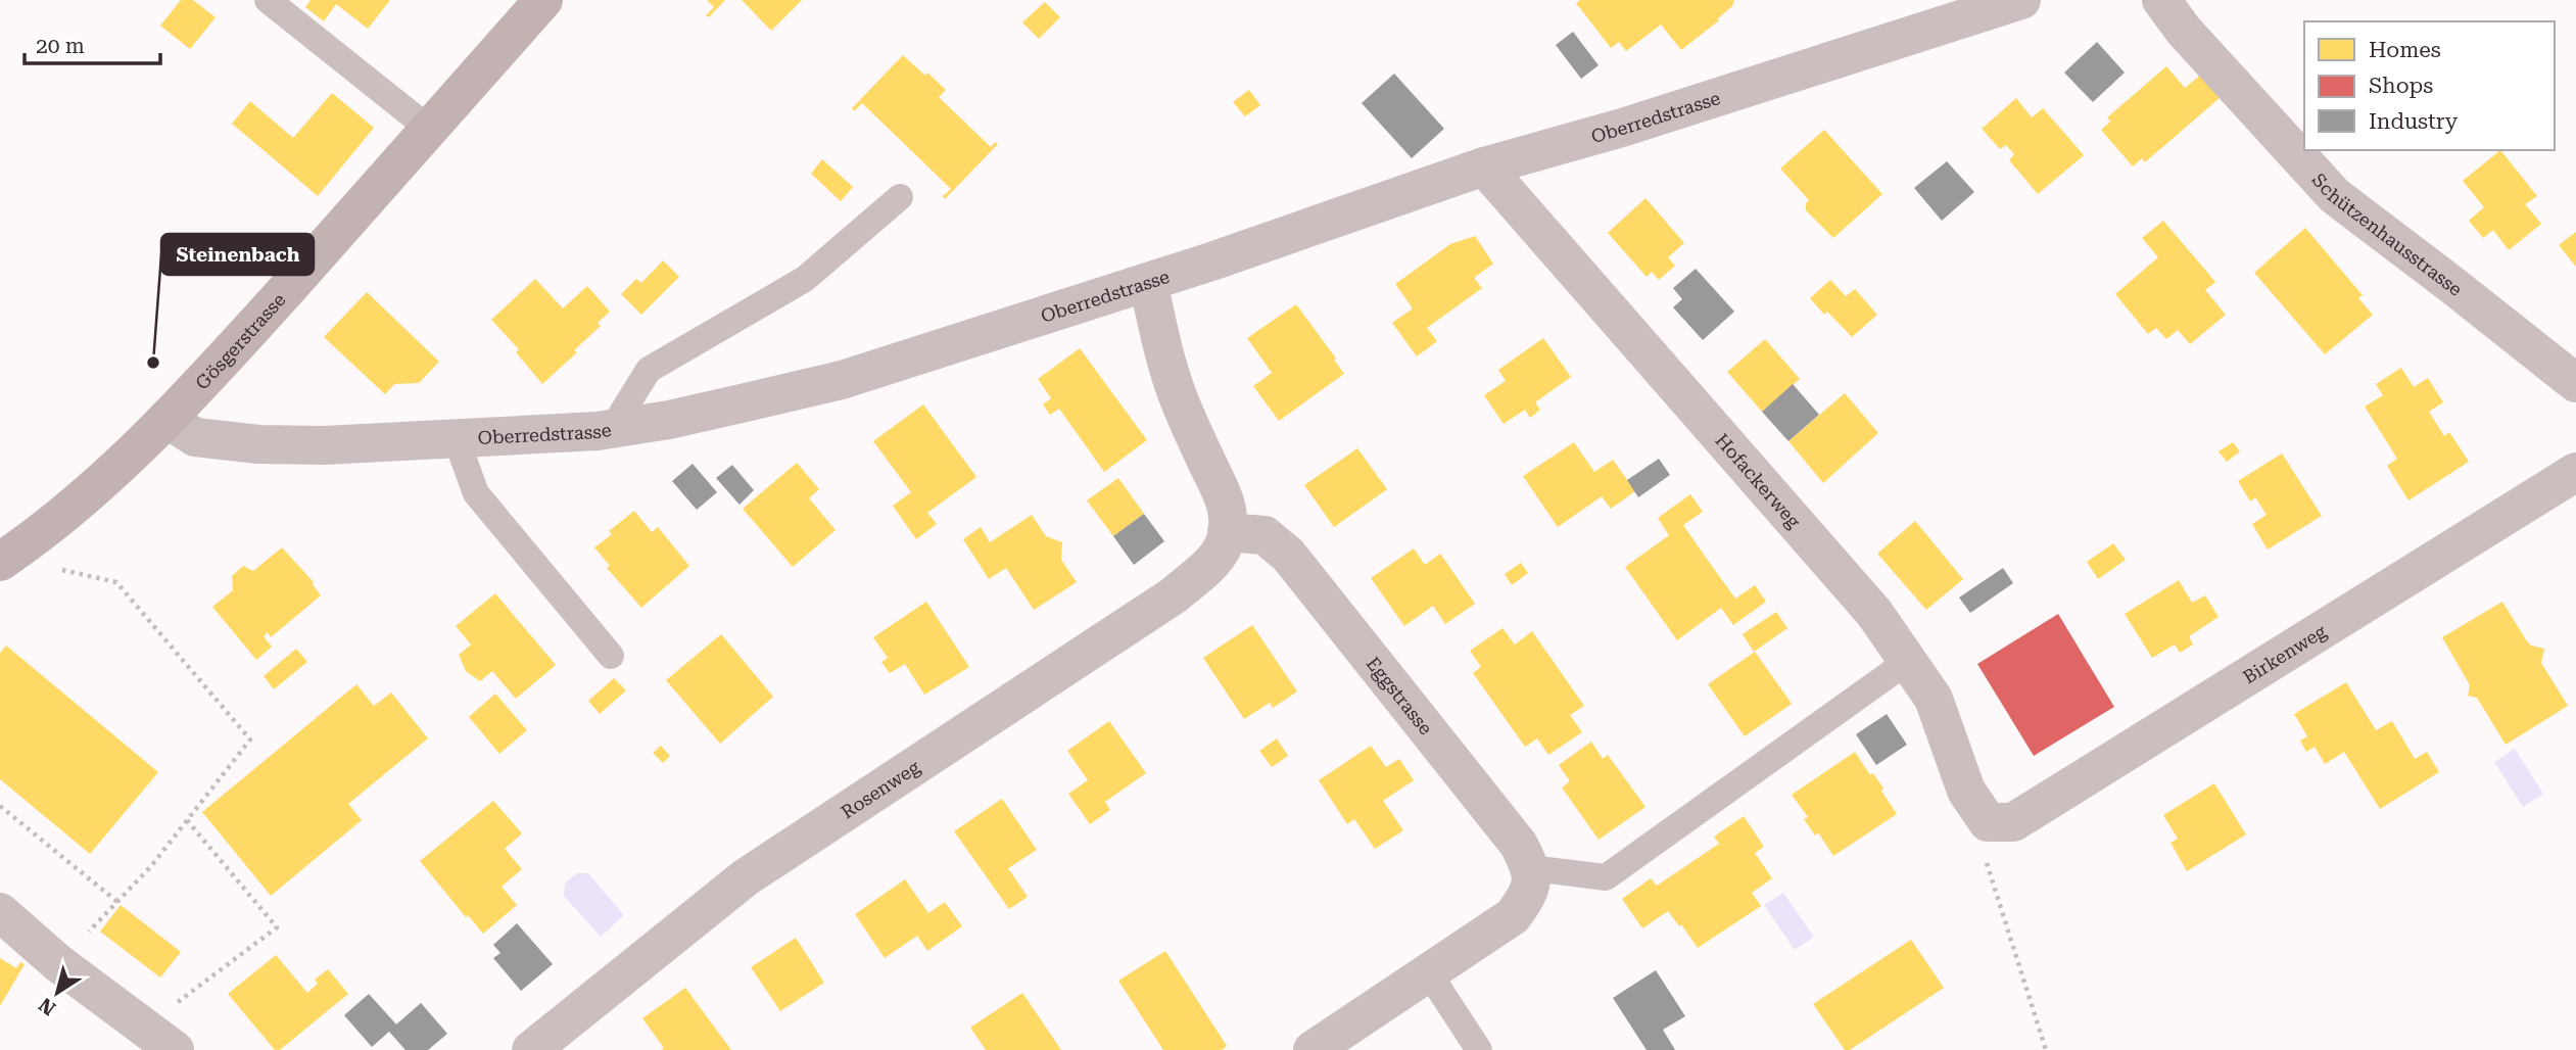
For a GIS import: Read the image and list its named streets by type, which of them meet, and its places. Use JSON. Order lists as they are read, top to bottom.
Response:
{
  "streets": {
    "main road": ["Gösgerstrasse"],
    "street": [
      "Oberredstrasse",
      "Schützenhausstrasse",
      "Hofackerweg",
      "Birkenweg",
      "Eggstrasse",
      "Rosenweg"
    ]
  },
  "crossings": [
    ["Oberredstrasse", "Gösgerstrasse"],
    ["Oberredstrasse", "Hofackerweg"],
    ["Hofackerweg", "Birkenweg"],
    ["Eggstrasse", "Rosenweg"]
  ],
  "places": ["Steinenbach"],
  "legend": ["Homes", "Shops", "Industry"],
  "scale_bar": "20 m",
  "north": "bottom left"
}
